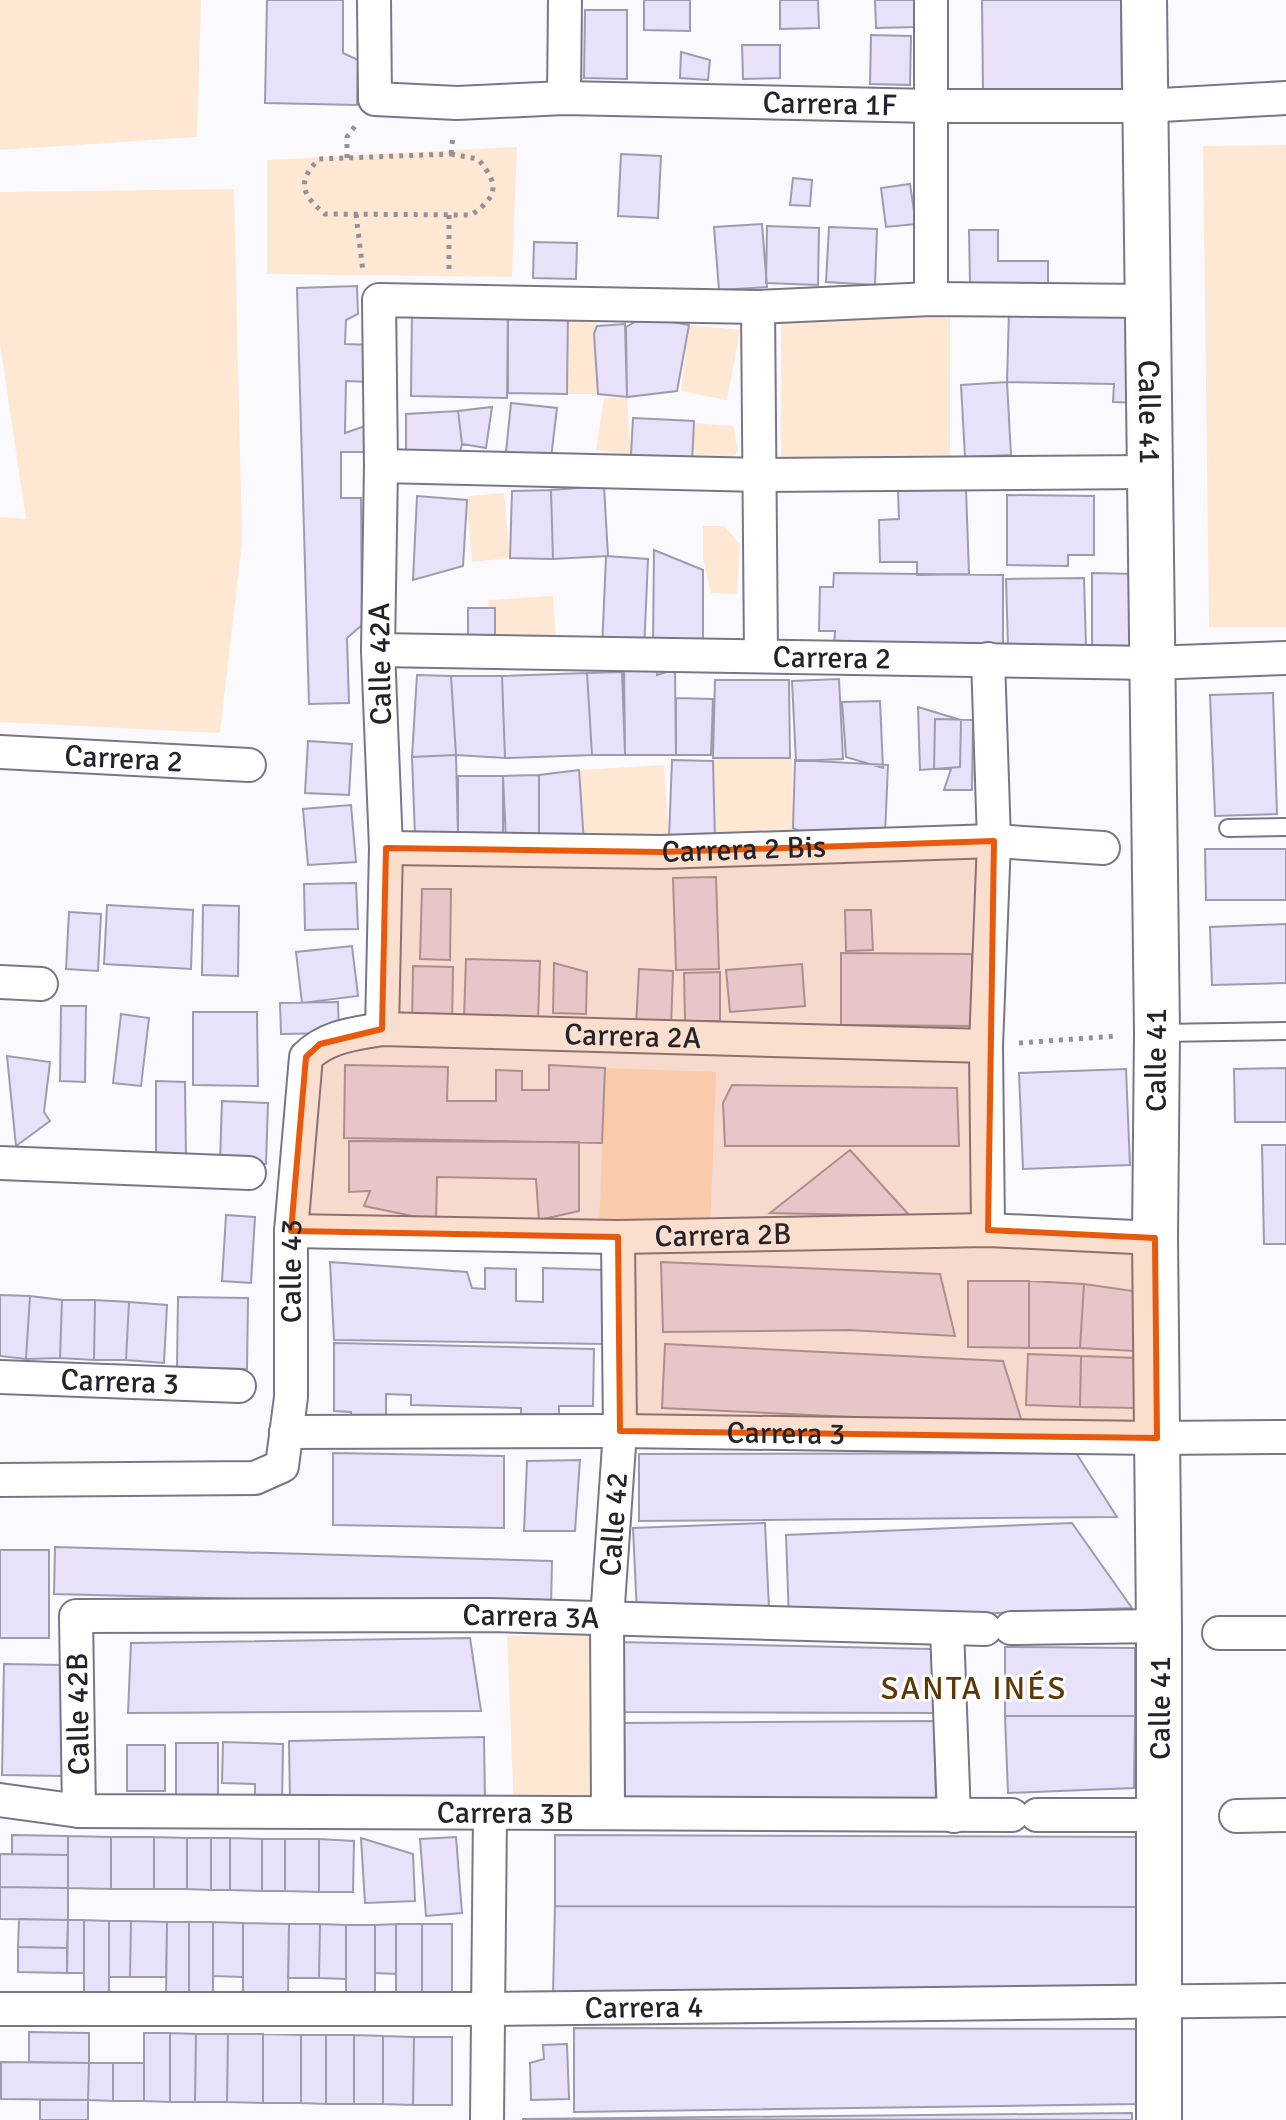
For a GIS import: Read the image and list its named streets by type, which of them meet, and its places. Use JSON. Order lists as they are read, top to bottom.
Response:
{
  "streets": {
    "street": [
      "Carrera 1F",
      "Calle 41",
      "Carrera 2",
      "Calle 42A",
      "Carrera 2 Bis",
      "Carrera 2A",
      "Carrera 2B",
      "Calle 43",
      "Carrera 3",
      "Calle 42",
      "Carrera 3A",
      "Calle 42B",
      "Carrera 3B",
      "Carrera 4"
    ]
  },
  "crossings": [
    ["Carrera 1F", "Calle 41"],
    ["Calle 41", "Carrera 2"],
    ["Calle 41", "Carrera 2B"],
    ["Calle 41", "Carrera 3"],
    ["Calle 41", "Carrera 3A"],
    ["Calle 41", "Carrera 3B"],
    ["Calle 41", "Carrera 4"],
    ["Carrera 2", "Calle 42A"],
    ["Calle 42A", "Carrera 2 Bis"],
    ["Calle 42A", "Carrera 2A"],
    ["Carrera 2A", "Calle 43"],
    ["Carrera 2B", "Calle 43"],
    ["Carrera 2B", "Calle 42"],
    ["Calle 43", "Carrera 3"],
    ["Carrera 3", "Calle 42"],
    ["Calle 42", "Carrera 3A"],
    ["Calle 42", "Carrera 3B"],
    ["Carrera 3A", "Calle 42B"],
    ["Calle 42B", "Carrera 3B"]
  ],
  "districts": ["SANTA INÉS"]
}
